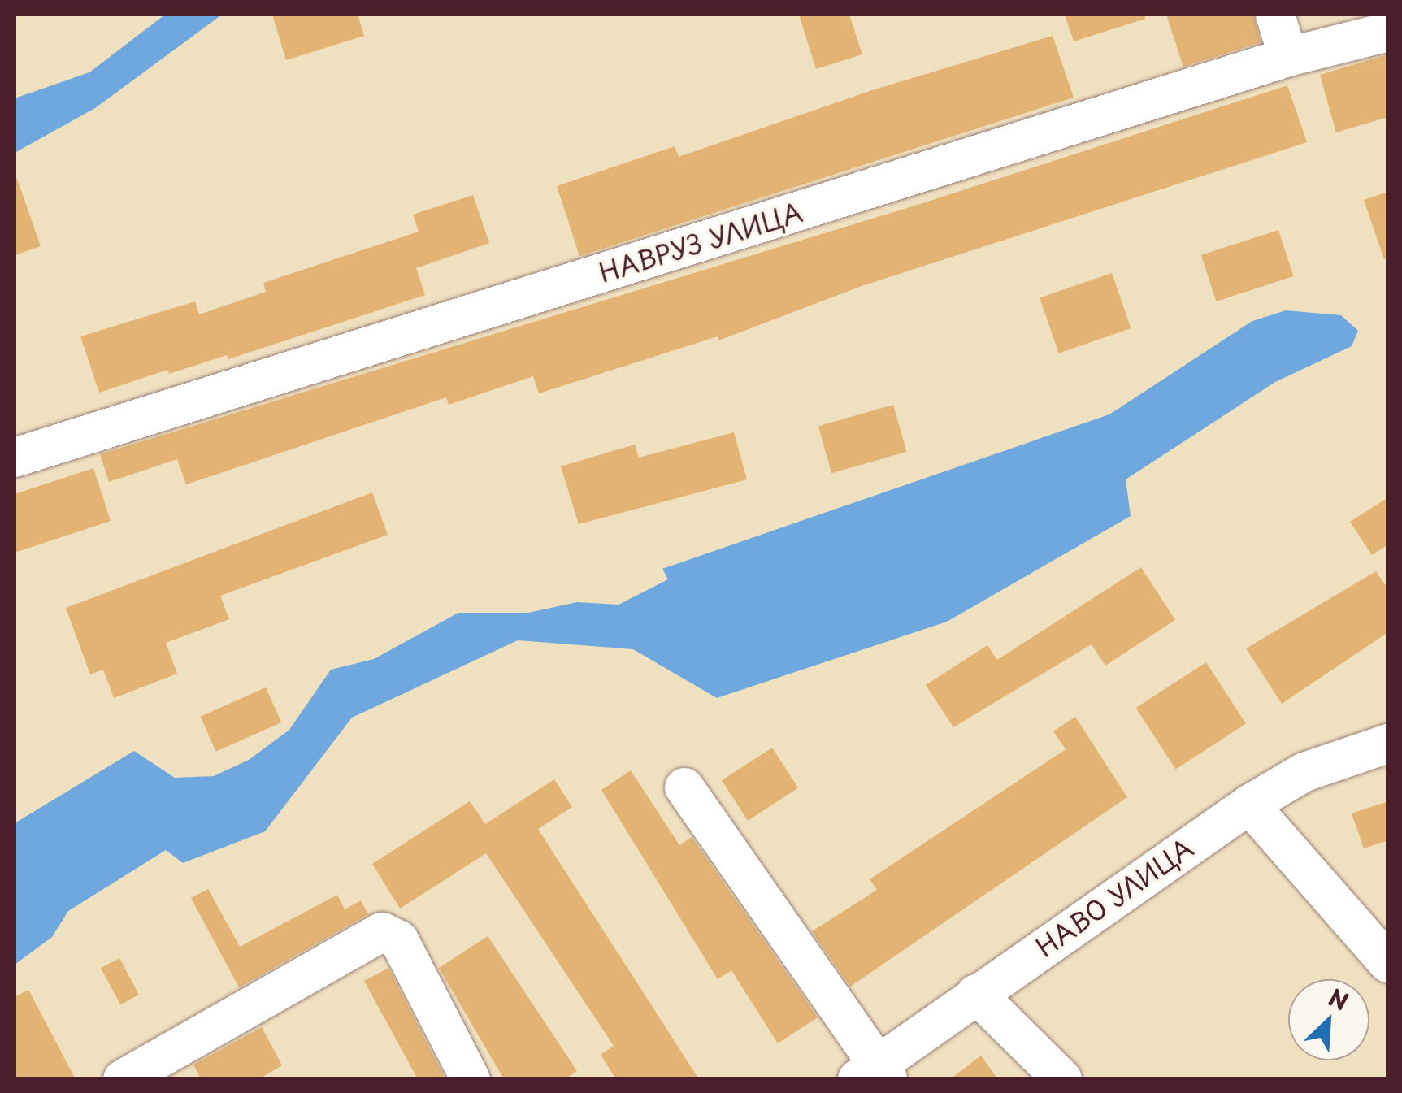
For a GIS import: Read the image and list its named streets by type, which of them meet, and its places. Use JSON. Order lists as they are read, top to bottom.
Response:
{
  "streets": {
    "street": ["НАВРУЗ УЛИЦА", "НАВО УЛИЦА"]
  },
  "north": "top right"
}
